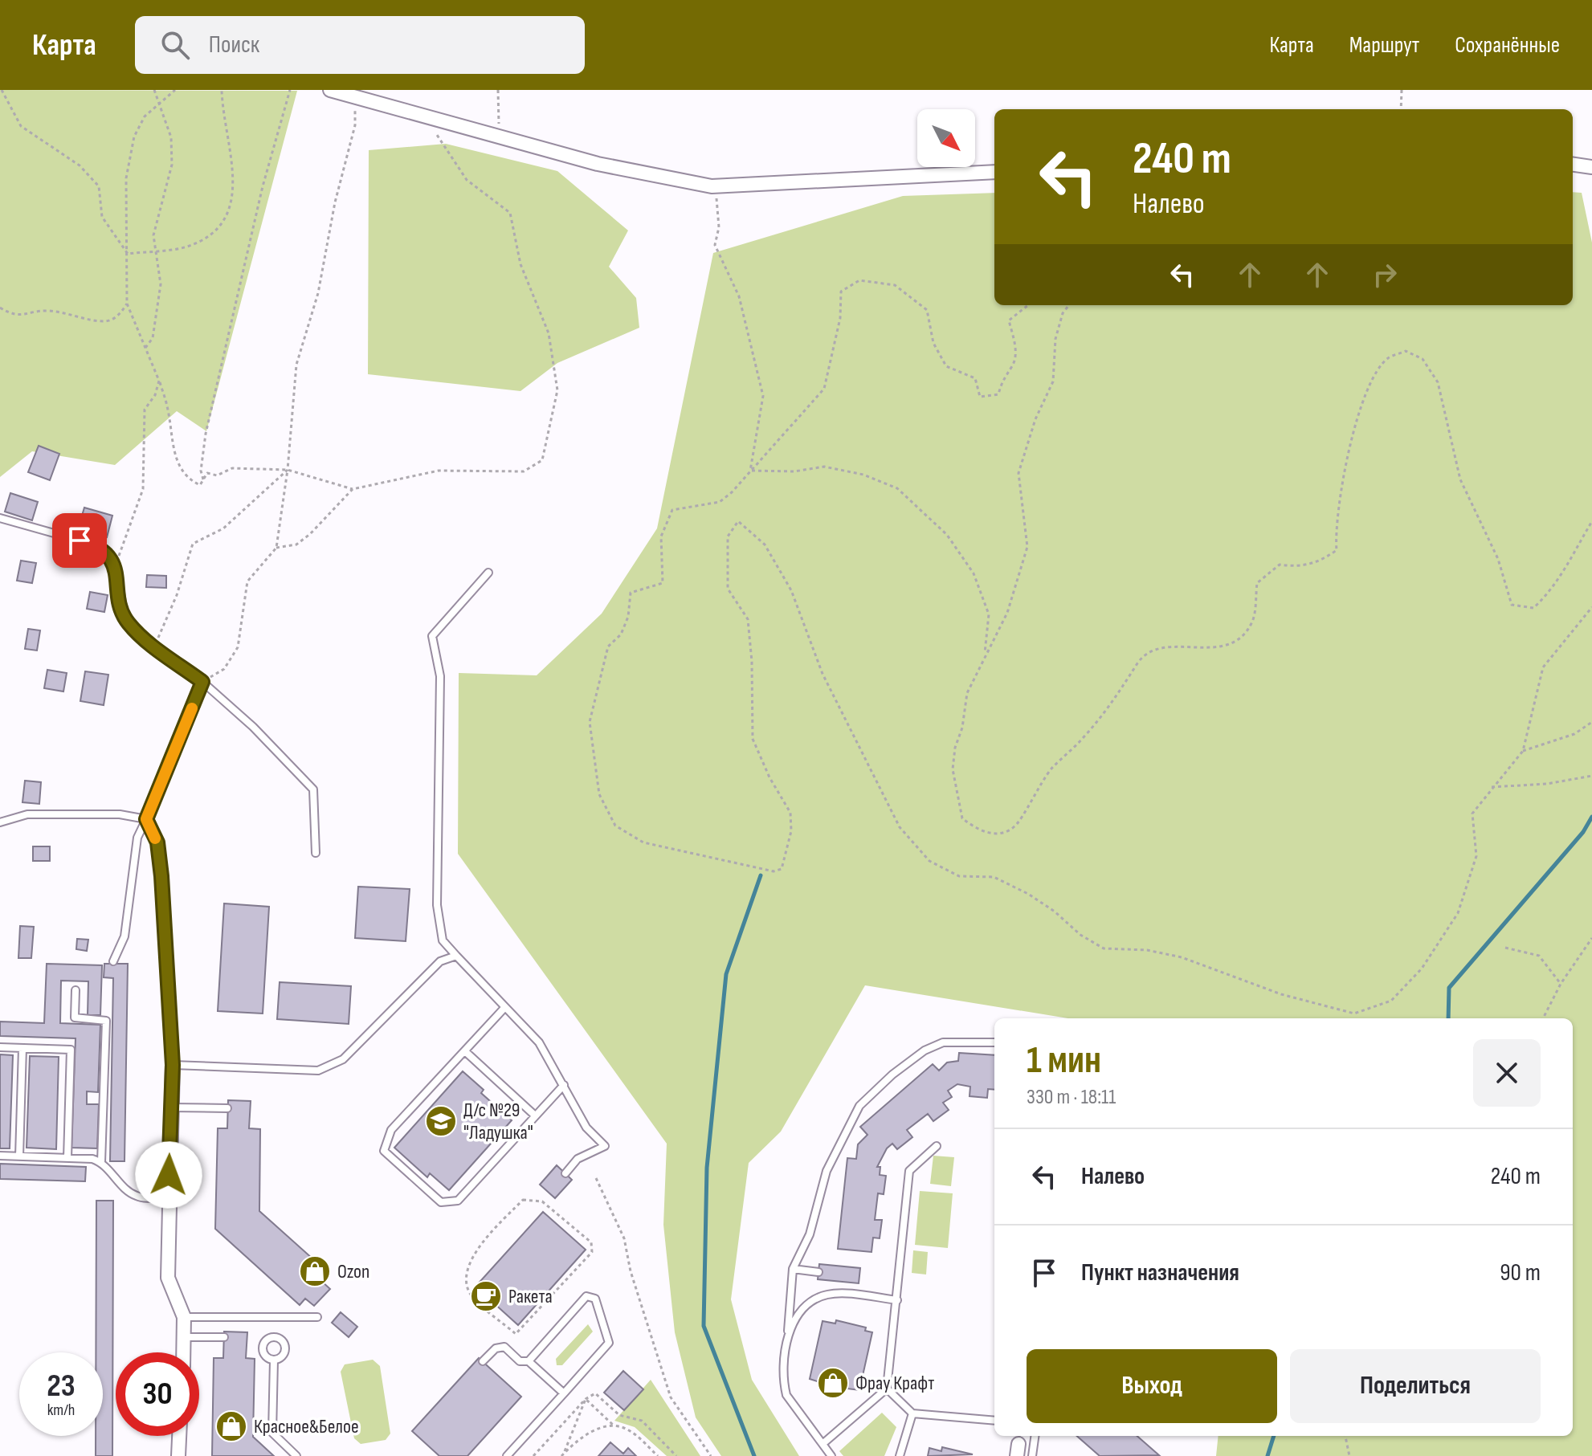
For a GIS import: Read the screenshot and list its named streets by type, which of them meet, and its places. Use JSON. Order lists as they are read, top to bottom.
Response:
{
  "places": {
    "school or university": ["Д/с №29 \"Ладушка\""],
    "shop": ["Ozon", "Фрау Крафт", "Красное&Белое"],
    "cafe": ["Ракета"]
  },
  "north": "bottom right",
  "page": {
    "header": "Карта",
    "search": "Поиск",
    "nav": ["Карта", "Маршрут", "Сохранённые"],
    "turn": ["240 m", "Налево"],
    "heading": ["1 мин", "330 m · 18:11"],
    "list": [
      {
        "name": "Налево",
        "value": "240 m"
      },
      {
        "name": "Пункт назначения",
        "value": "90 m"
      }
    ],
    "buttons": ["Выход", "Поделиться"],
    "speed": "23 km/h",
    "limit": "30"
  }
}
